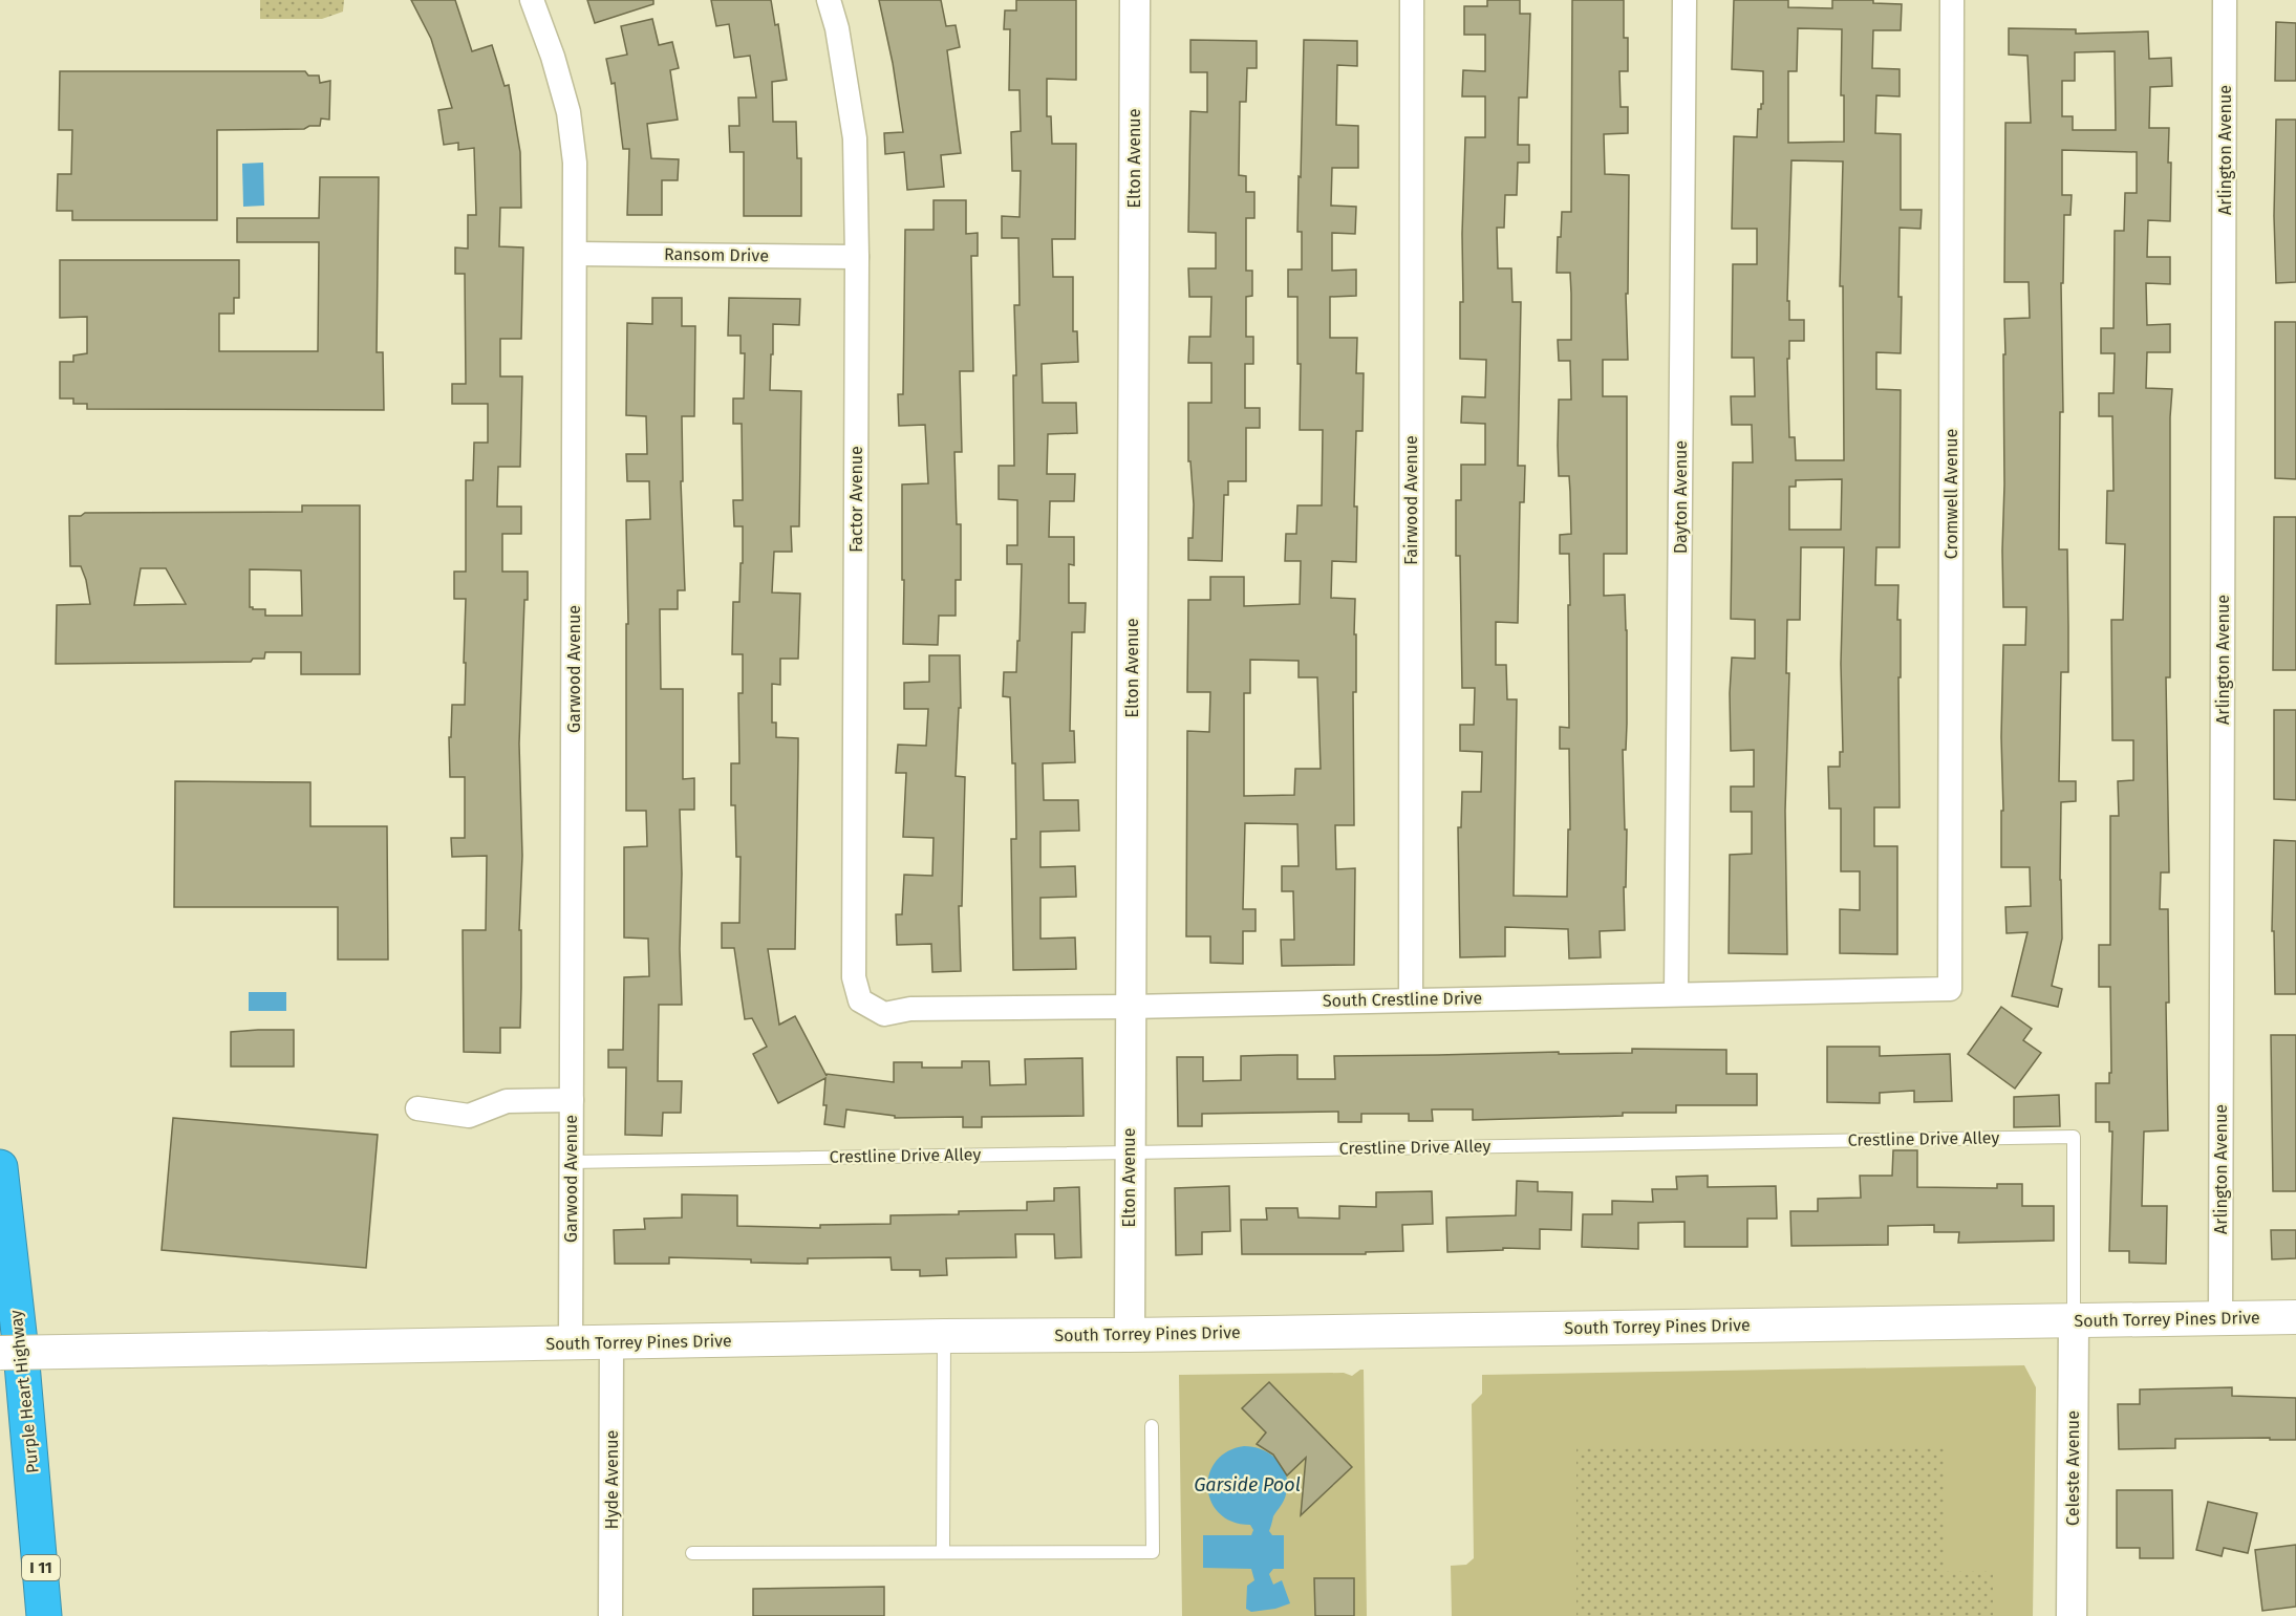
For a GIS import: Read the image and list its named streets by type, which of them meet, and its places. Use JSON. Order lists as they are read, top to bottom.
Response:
{
  "streets": {
    "highway": ["Purple Heart Highway", "I 11"],
    "main road": ["South Torrey Pines Drive"],
    "street": [
      "Arlington Avenue",
      "Elton Avenue",
      "Ransom Drive",
      "Cromwell Avenue",
      "Dayton Avenue",
      "Factor Avenue",
      "Fairwood Avenue",
      "Garwood Avenue",
      "South Crestline Drive",
      "Celeste Avenue",
      "Hyde Avenue"
    ],
    "lane": ["Crestline Drive Alley"]
  },
  "crossings": [
    ["Arlington Avenue", "South Torrey Pines Drive"],
    ["Elton Avenue", "South Crestline Drive"],
    ["Elton Avenue", "Crestline Drive Alley"],
    ["Elton Avenue", "South Torrey Pines Drive"],
    ["Ransom Drive", "Factor Avenue"],
    ["Ransom Drive", "Garwood Avenue"],
    ["Cromwell Avenue", "South Crestline Drive"],
    ["Dayton Avenue", "South Crestline Drive"],
    ["Factor Avenue", "South Crestline Drive"],
    ["Fairwood Avenue", "South Crestline Drive"],
    ["Garwood Avenue", "Crestline Drive Alley"],
    ["Garwood Avenue", "South Torrey Pines Drive"],
    ["Crestline Drive Alley", "South Torrey Pines Drive"],
    ["Crestline Drive Alley", "Celeste Avenue"],
    ["South Torrey Pines Drive", "Celeste Avenue"],
    ["South Torrey Pines Drive", "Hyde Avenue"]
  ],
  "water": ["Garside Pool"]
}
